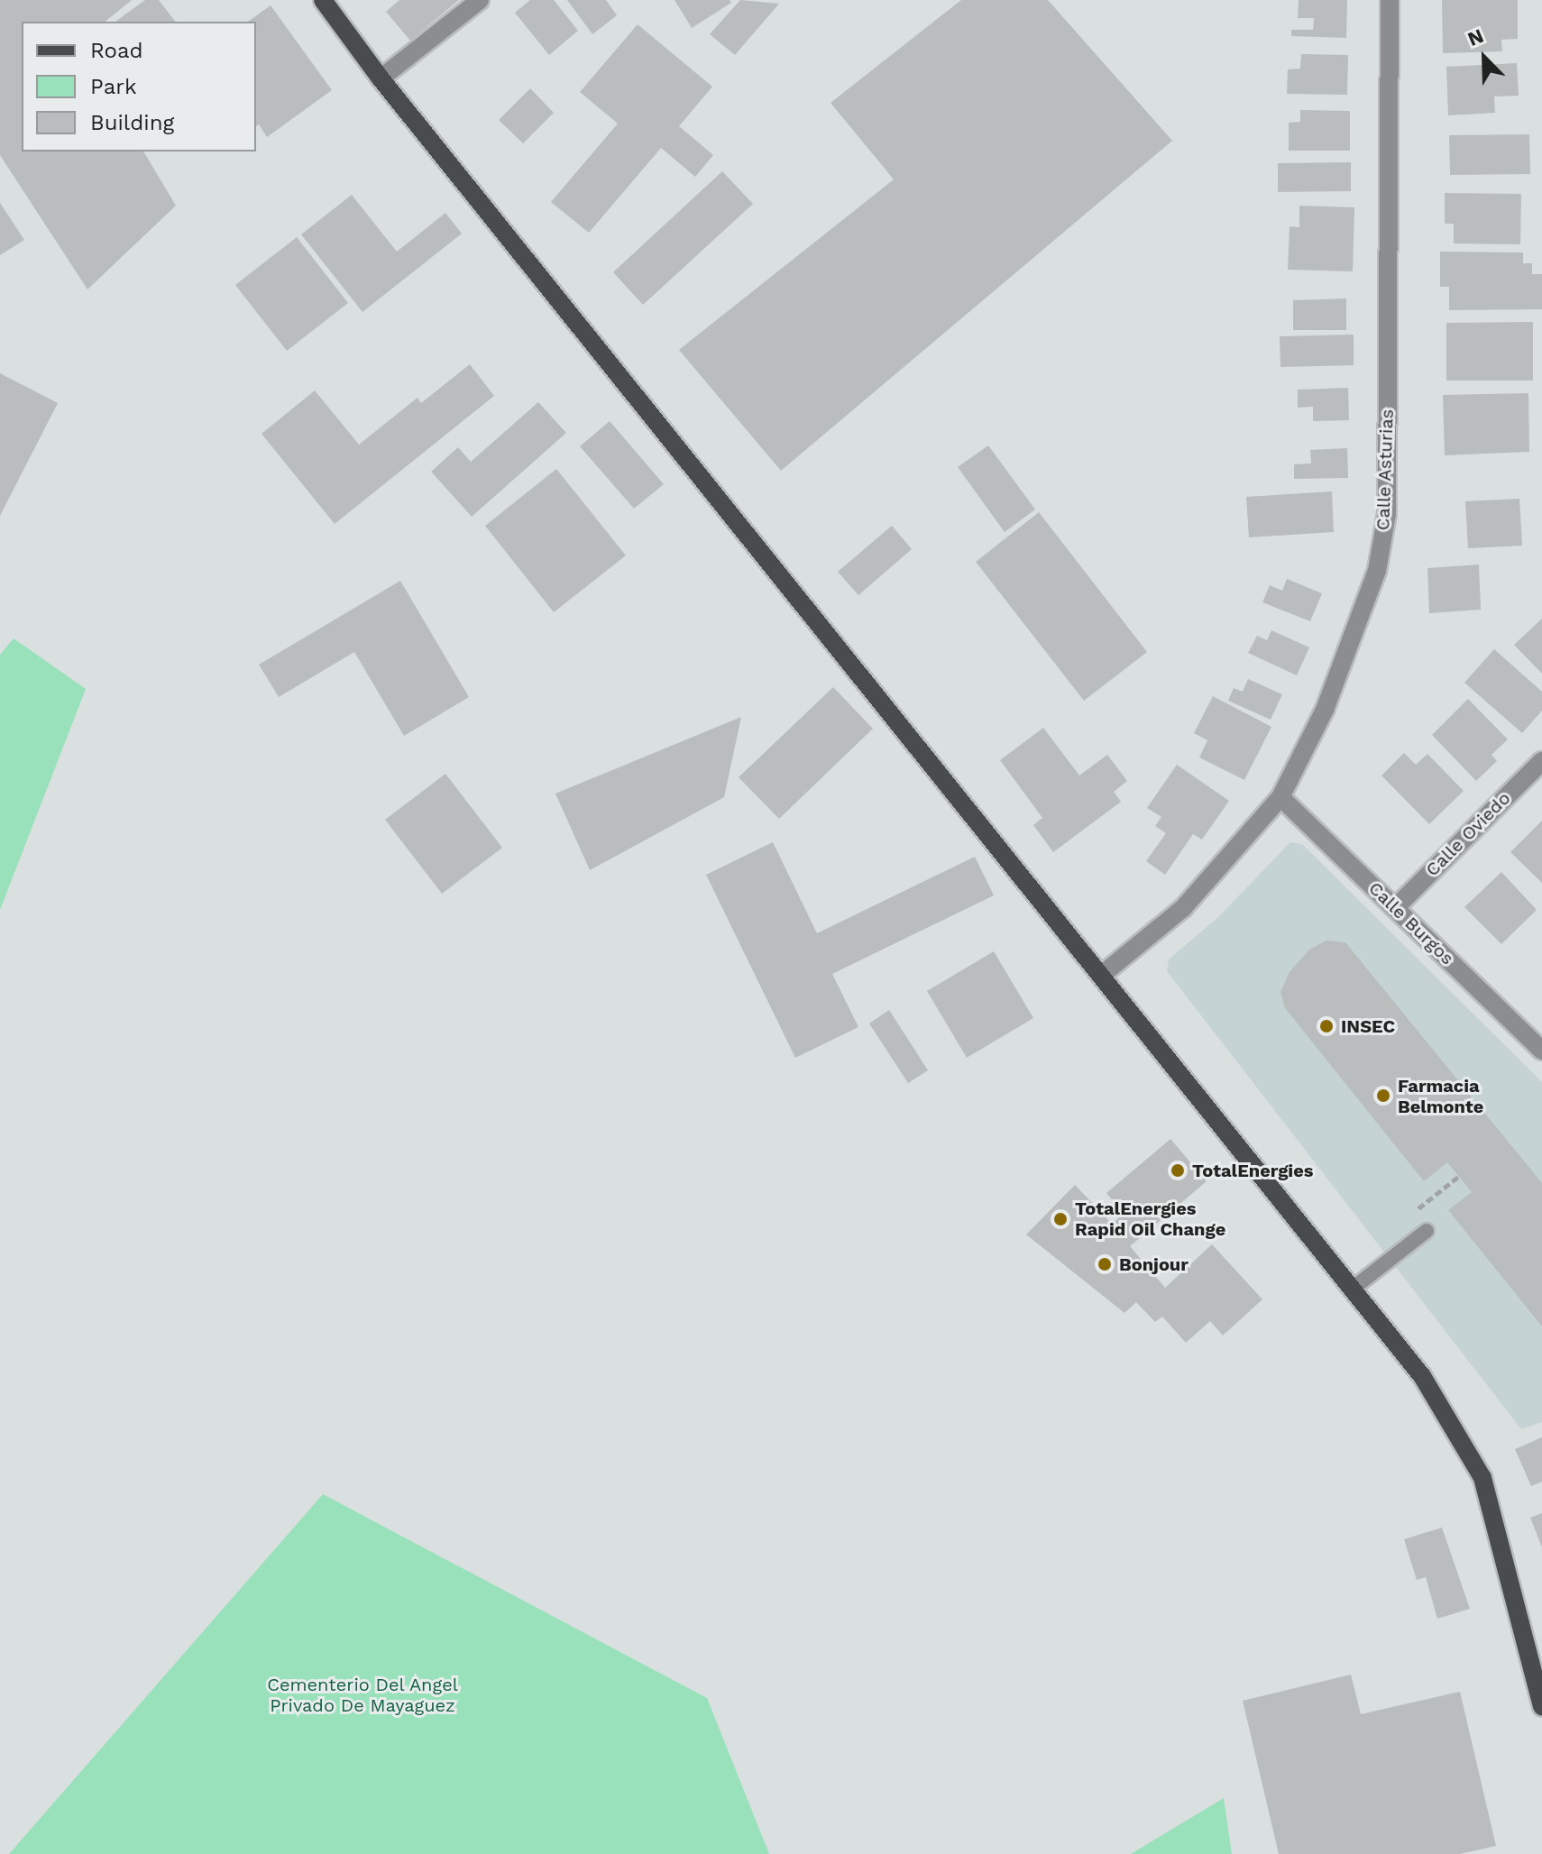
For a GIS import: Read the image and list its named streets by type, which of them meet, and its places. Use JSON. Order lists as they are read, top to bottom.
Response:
{
  "streets": {
    "street": ["Calle Asturias", "Calle Oviedo", "Calle Burgos"]
  },
  "crossings": [
    ["Calle Asturias", "Calle Burgos"],
    ["Calle Oviedo", "Calle Burgos"]
  ],
  "parks": ["Cementerio Del Angel Privado De Mayaguez"],
  "places": [
    "INSEC",
    "Farmacia Belmonte",
    "TotalEnergies",
    "TotalEnergies Rapid Oil Change",
    "Bonjour"
  ],
  "legend": ["Road", "Park", "Building"],
  "north": "top left"
}
